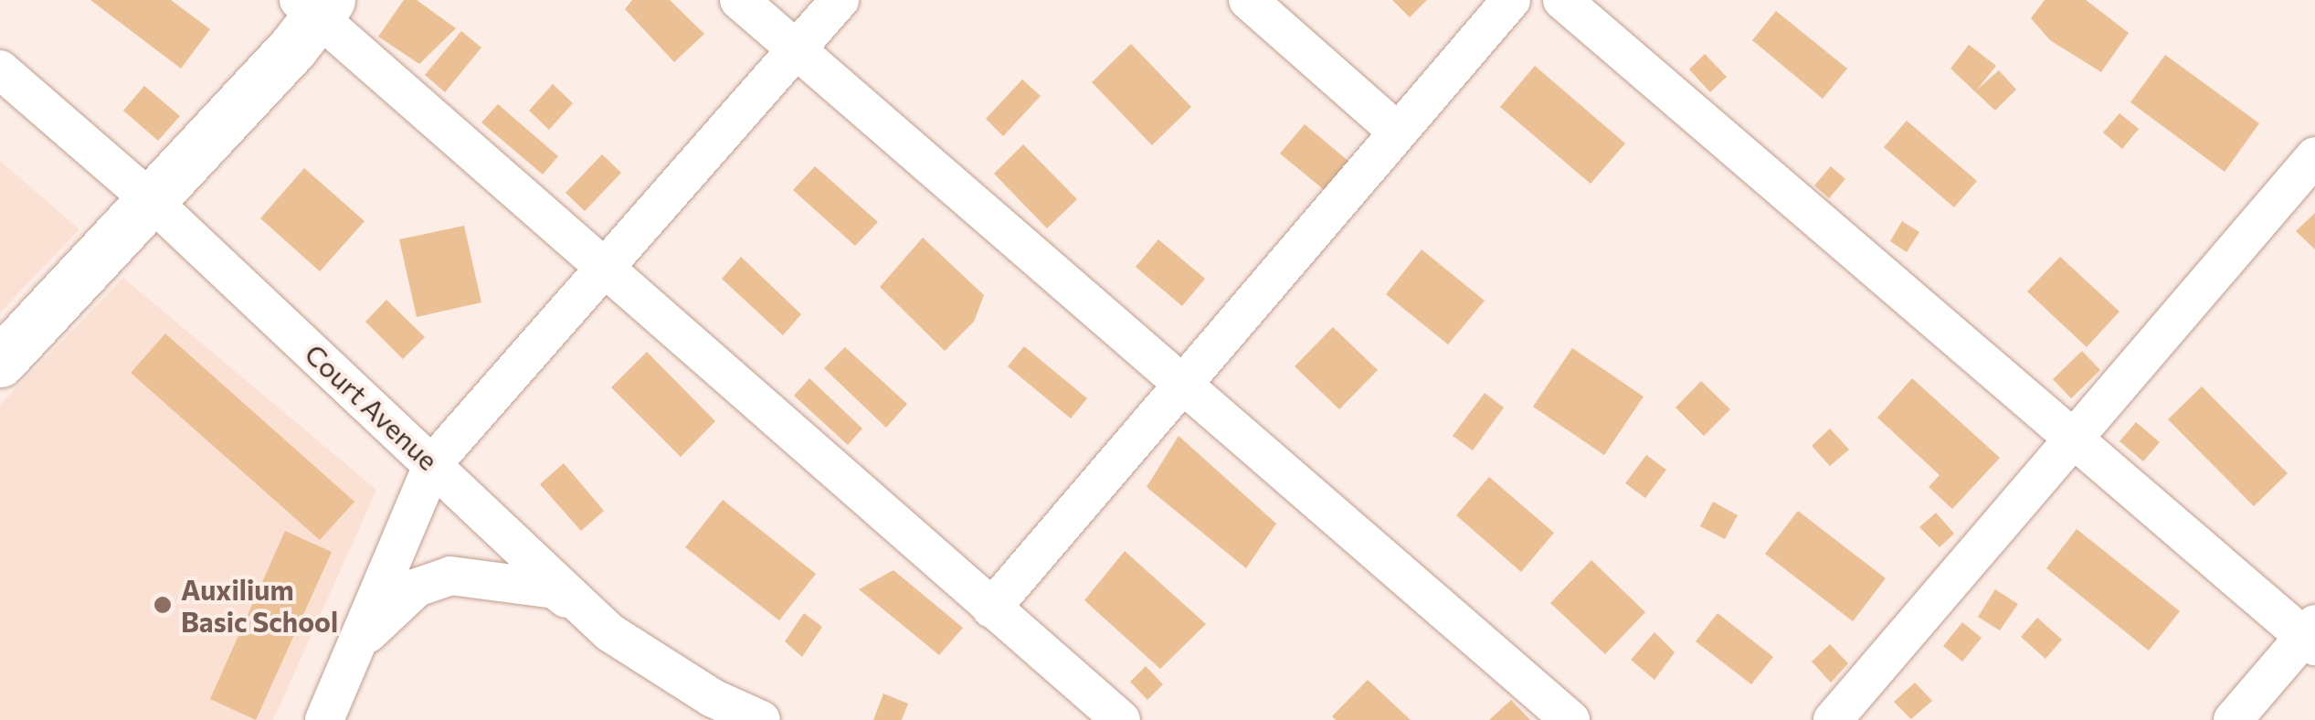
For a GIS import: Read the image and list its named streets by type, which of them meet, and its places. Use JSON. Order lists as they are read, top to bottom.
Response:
{
  "streets": {
    "street": ["Court Avenue"]
  },
  "places": ["Auxilium Basic School"]
}
